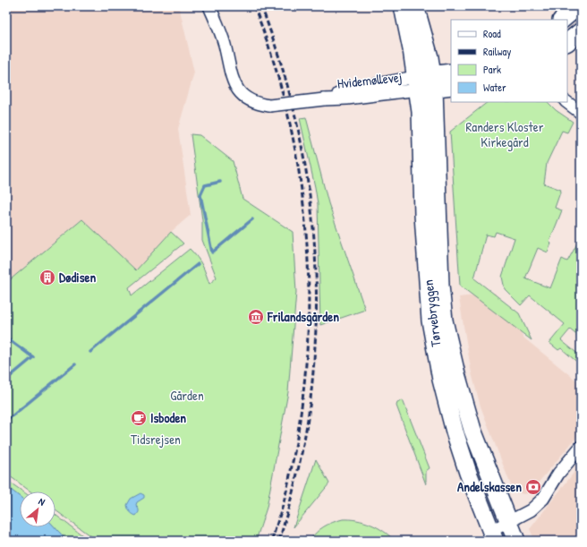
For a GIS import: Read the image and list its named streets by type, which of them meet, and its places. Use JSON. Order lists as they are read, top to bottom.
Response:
{
  "streets": {
    "main road": ["Tørvebryggen"],
    "street": ["Hvidemøllevej"]
  },
  "crossings": [
    ["Hvidemøllevej", "Tørvebryggen"]
  ],
  "parks": ["Randers Kloster Kirkegård", "Gården", "Tidsrejsen"],
  "places": {
    "building": ["Dødisen"],
    "museum": ["Frilandsgården"],
    "cafe": ["Isboden"],
    "bank": ["Andelskassen"]
  },
  "legend": [
    "Road",
    "Railway",
    "Park",
    "Water"
  ],
  "north": "top right"
}
